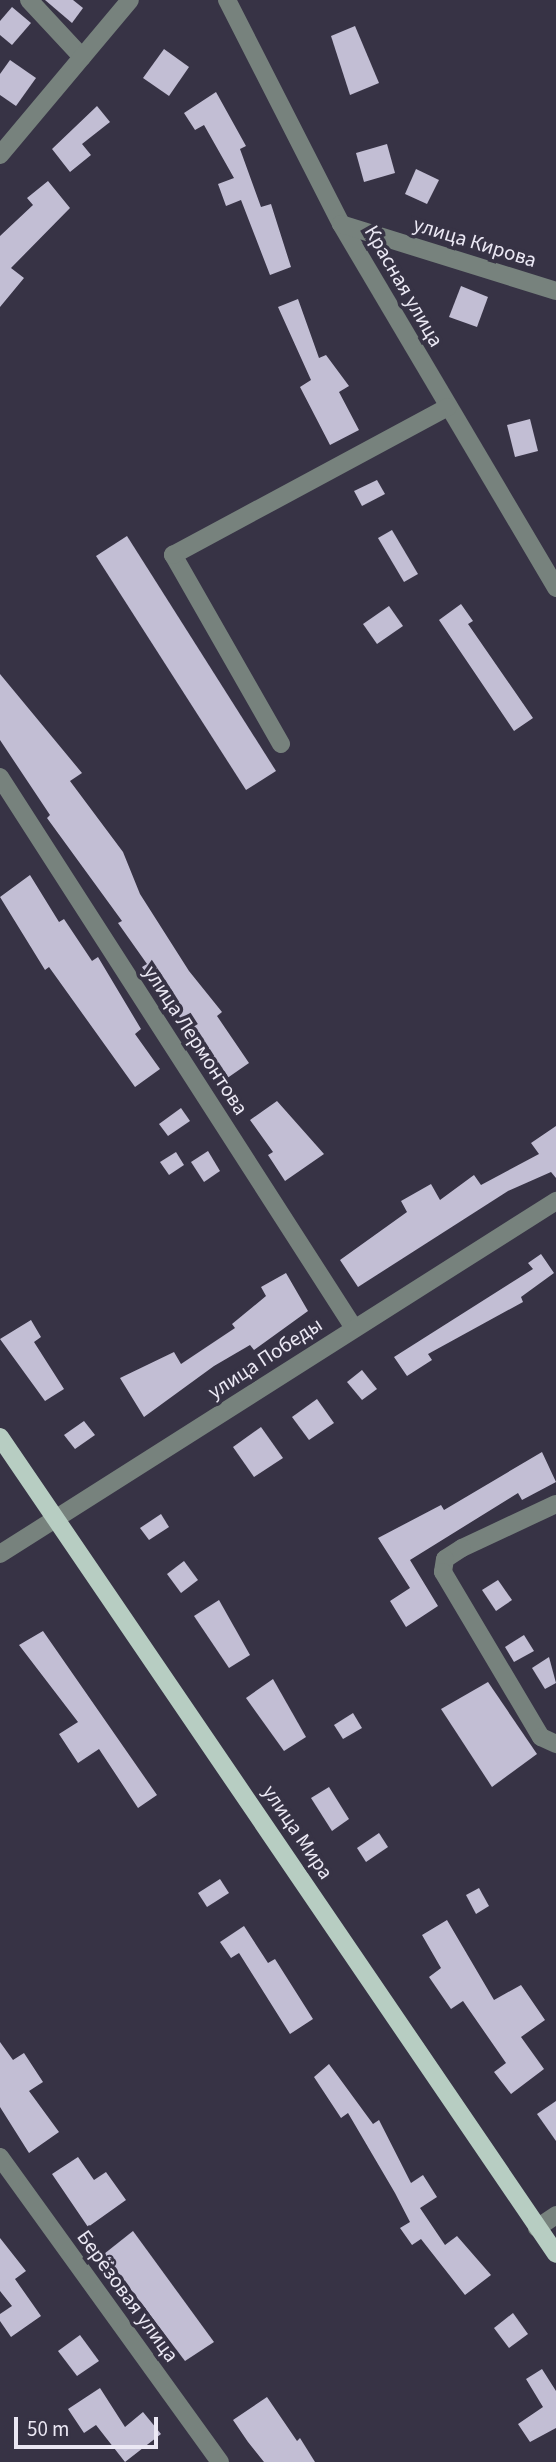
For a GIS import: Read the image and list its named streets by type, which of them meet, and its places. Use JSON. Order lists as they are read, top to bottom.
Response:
{
  "streets": {
    "main road": ["улица Мира"],
    "street": [
      "улица Кирова",
      "Красная улица",
      "улица Лермонтова",
      "улица Победы",
      "Берёзовая улица"
    ]
  },
  "crossings": [
    ["улица Кирова", "Красная улица"],
    ["улица Лермонтова", "улица Победы"],
    ["улица Победы", "улица Мира"]
  ],
  "scale_bar": "50 m"
}
